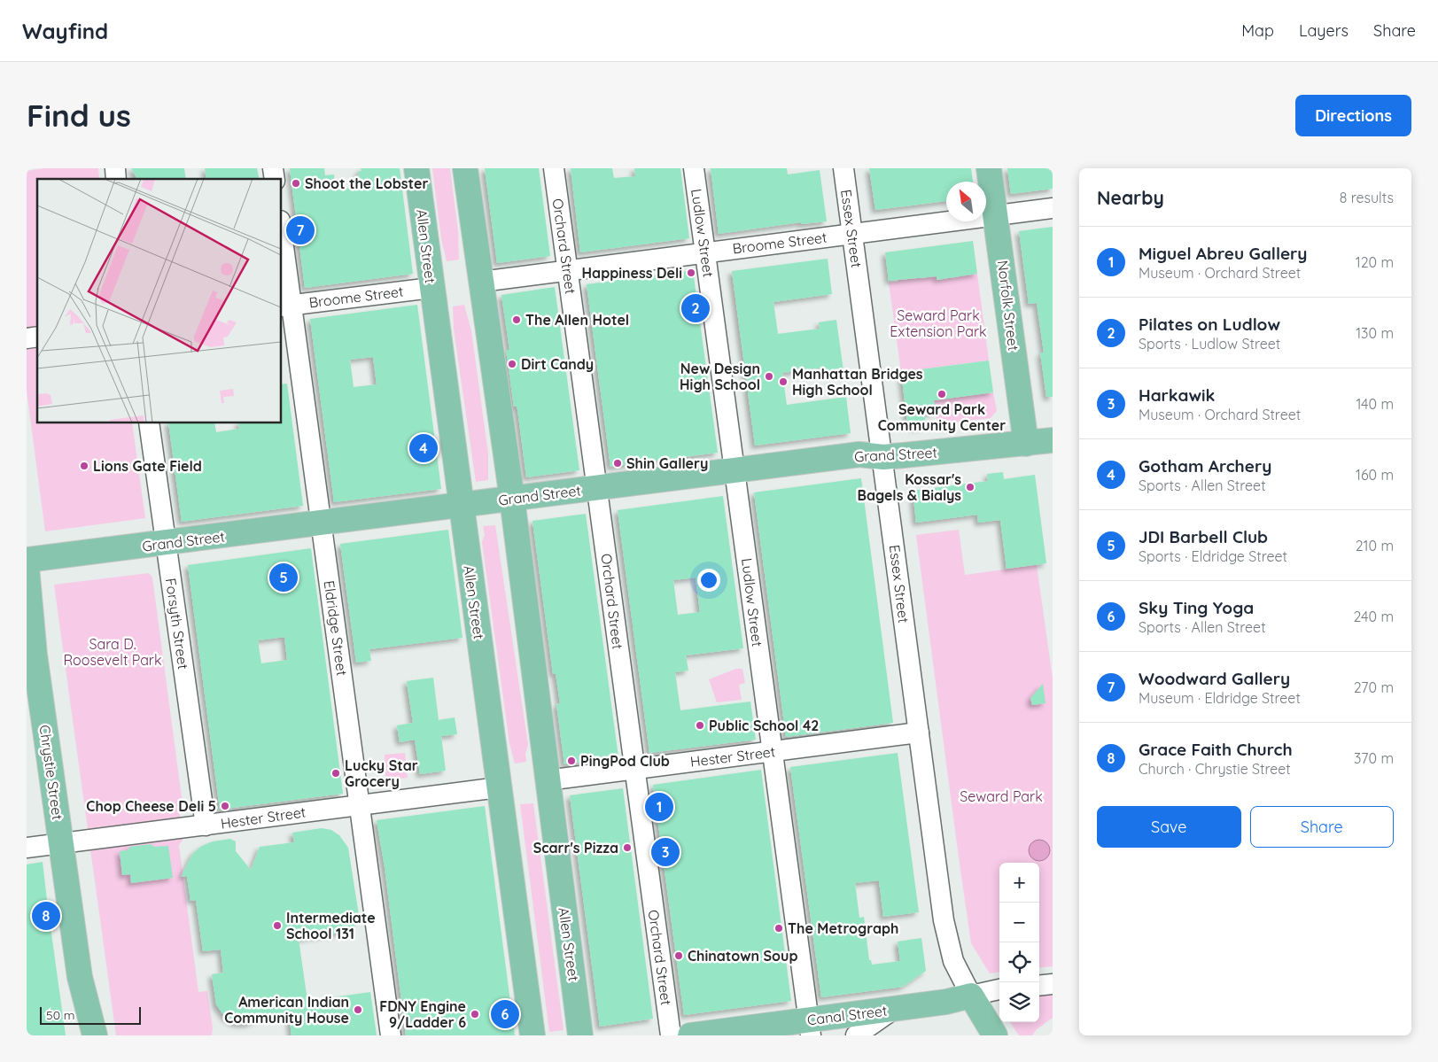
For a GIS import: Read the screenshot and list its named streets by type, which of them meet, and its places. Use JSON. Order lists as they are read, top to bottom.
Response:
{
  "streets": {
    "main road": [
      "Allen Street",
      "Norfolk Street",
      "Grand Street",
      "Chrystie Street",
      "Canal Street"
    ],
    "street": [
      "Essex Street",
      "Ludlow Street",
      "Broome Street",
      "Orchard Street",
      "Forsyth Street",
      "Eldridge Street",
      "Hester Street"
    ]
  },
  "crossings": [
    ["Essex Street", "Broome Street"],
    ["Essex Street", "Grand Street"],
    ["Essex Street", "Hester Street"],
    ["Essex Street", "Canal Street"],
    ["Ludlow Street", "Broome Street"],
    ["Ludlow Street", "Grand Street"],
    ["Ludlow Street", "Hester Street"],
    ["Ludlow Street", "Canal Street"],
    ["Broome Street", "Allen Street"],
    ["Broome Street", "Orchard Street"],
    ["Broome Street", "Norfolk Street"],
    ["Broome Street", "Eldridge Street"],
    ["Allen Street", "Grand Street"],
    ["Allen Street", "Hester Street"],
    ["Orchard Street", "Grand Street"],
    ["Orchard Street", "Hester Street"],
    ["Norfolk Street", "Grand Street"],
    ["Grand Street", "Forsyth Street"],
    ["Grand Street", "Eldridge Street"],
    ["Forsyth Street", "Hester Street"],
    ["Eldridge Street", "Hester Street"],
    ["Hester Street", "Chrystie Street"]
  ],
  "parks": ["Seward Park Extension Park", "Sara D. Roosevelt Park", "Seward Park"],
  "places": [
    "Shoot the Lobster",
    "Happiness Deli",
    "The Allen Hotel",
    "Dirt Candy",
    "New Design High School",
    "Manhattan Bridges High School",
    "Seward Park Community Center",
    "Shin Gallery",
    "Lions Gate Field",
    "Kossar's Bagels & Bialys",
    "Public School 42",
    "PingPod Club",
    "Lucky Star Grocery",
    "Chop Cheese Deli 5",
    "Scarr's Pizza",
    "Intermediate School 131",
    "The Metrograph",
    "Chinatown Soup",
    "American Indian Community House",
    "FDNY Engine 9/Ladder 6"
  ],
  "scale_bar": "50 m",
  "north": "top left",
  "page": {
    "header": "Wayfind",
    "nav": ["Map", "Layers", "Share"],
    "buttons": [
      "Directions",
      ["Save", "Share"]
    ],
    "title": "Find us",
    "heading": ["Nearby", "8 results"],
    "pins": [
      "7",
      "2",
      "4",
      "5",
      "1",
      "3",
      "8",
      "6"
    ],
    "list": [
      {
        "mark": "1",
        "name": "Miguel Abreu Gallery",
        "note": "Museum · Orchard Street",
        "value": "120 m"
      },
      {
        "mark": "2",
        "name": "Pilates on Ludlow",
        "note": "Sports · Ludlow Street",
        "value": "130 m"
      },
      {
        "mark": "3",
        "name": "Harkawik",
        "note": "Museum · Orchard Street",
        "value": "140 m"
      },
      {
        "mark": "4",
        "name": "Gotham Archery",
        "note": "Sports · Allen Street",
        "value": "160 m"
      },
      {
        "mark": "5",
        "name": "JDI Barbell Club",
        "note": "Sports · Eldridge Street",
        "value": "210 m"
      },
      {
        "mark": "6",
        "name": "Sky Ting Yoga",
        "note": "Sports · Allen Street",
        "value": "240 m"
      },
      {
        "mark": "7",
        "name": "Woodward Gallery",
        "note": "Museum · Eldridge Street",
        "value": "270 m"
      },
      {
        "mark": "8",
        "name": "Grace Faith Church",
        "note": "Church · Chrystie Street",
        "value": "370 m"
      }
    ],
    "map_buttons": ["+", "−"],
    "scale": "50 m"
  }
}
